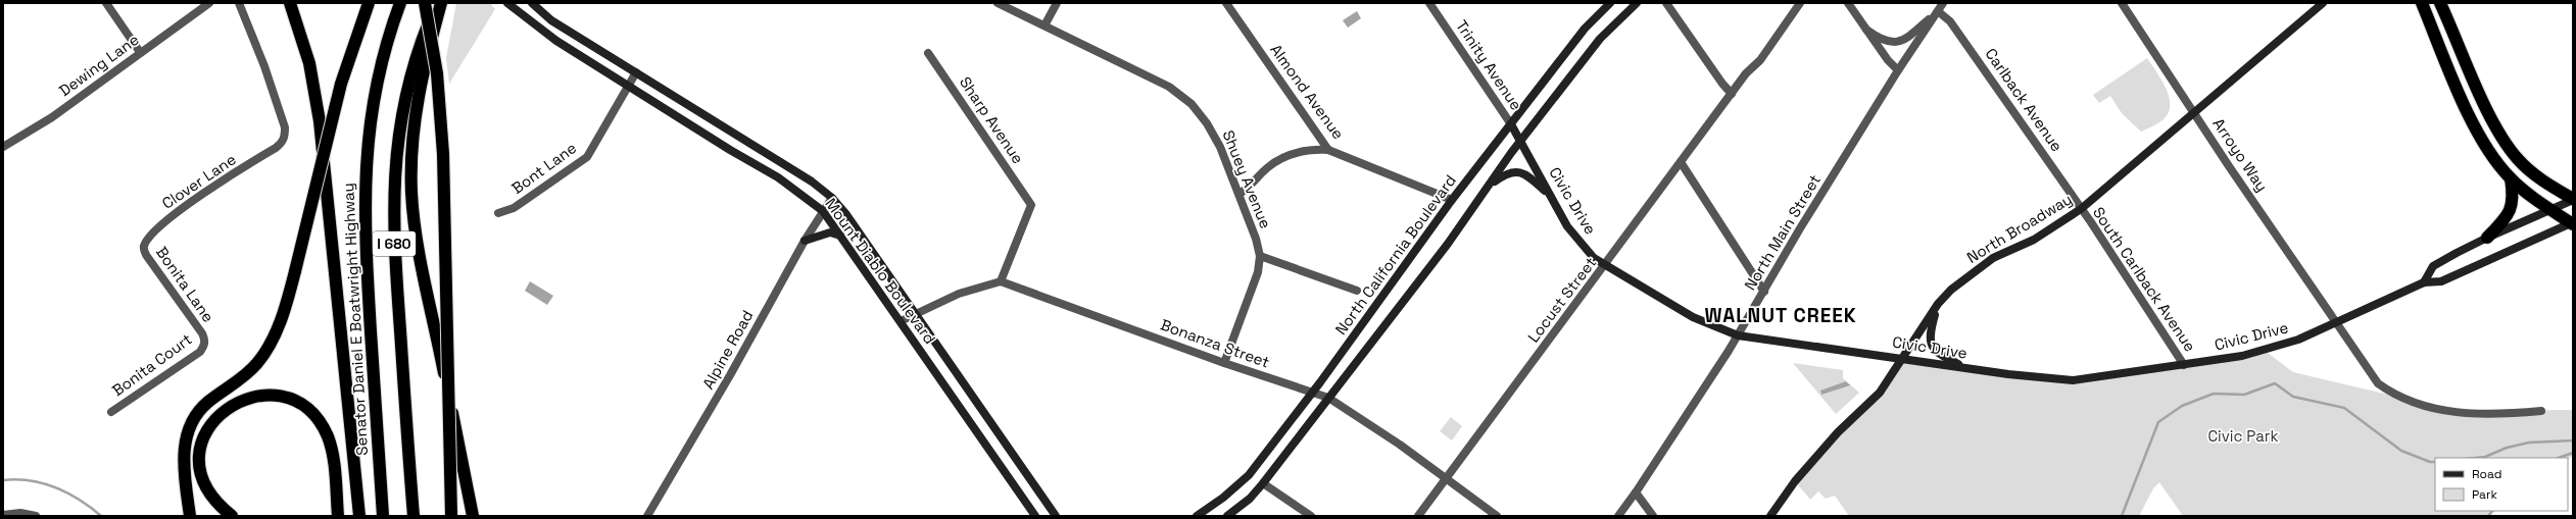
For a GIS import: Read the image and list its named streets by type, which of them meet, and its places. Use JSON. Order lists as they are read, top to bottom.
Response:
{
  "streets": {
    "highway": ["I 680", "Senator Daniel E Boatwright Highway"],
    "main road": [
      "Civic Drive",
      "North Broadway",
      "North California Boulevard",
      "Mount Diablo Boulevard"
    ],
    "street": [
      "Dewing Lane",
      "Trinity Avenue",
      "Almond Avenue",
      "Carlback Avenue",
      "Sharp Avenue",
      "Arroyo Way",
      "Bont Lane",
      "Shuey Avenue",
      "Clover Lane",
      "North Main Street",
      "South Carlback Avenue",
      "Bonita Lane",
      "Locust Street",
      "Bonanza Street",
      "Alpine Road",
      "Bonita Court"
    ]
  },
  "crossings": [
    ["Trinity Avenue", "Civic Drive"],
    ["Trinity Avenue", "North California Boulevard"],
    ["Almond Avenue", "North California Boulevard"],
    ["Carlback Avenue", "North Broadway"],
    ["Carlback Avenue", "North Main Street"],
    ["Carlback Avenue", "South Carlback Avenue"],
    ["Sharp Avenue", "Bonanza Street"],
    ["Arroyo Way", "Civic Drive"],
    ["Arroyo Way", "North Broadway"],
    ["Bont Lane", "Mount Diablo Boulevard"],
    ["Shuey Avenue", "Bonanza Street"],
    ["Clover Lane", "Bonita Lane"],
    ["Civic Drive", "North Broadway"],
    ["Civic Drive", "North Main Street"],
    ["Civic Drive", "North California Boulevard"],
    ["Civic Drive", "South Carlback Avenue"],
    ["Civic Drive", "Locust Street"],
    ["North Broadway", "South Carlback Avenue"],
    ["North California Boulevard", "Bonanza Street"],
    ["Mount Diablo Boulevard", "Alpine Road"],
    ["Bonita Lane", "Bonita Court"],
    ["Locust Street", "Bonanza Street"]
  ],
  "districts": ["WALNUT CREEK"],
  "parks": ["Civic Park"],
  "legend": ["Road", "Park"]
}
